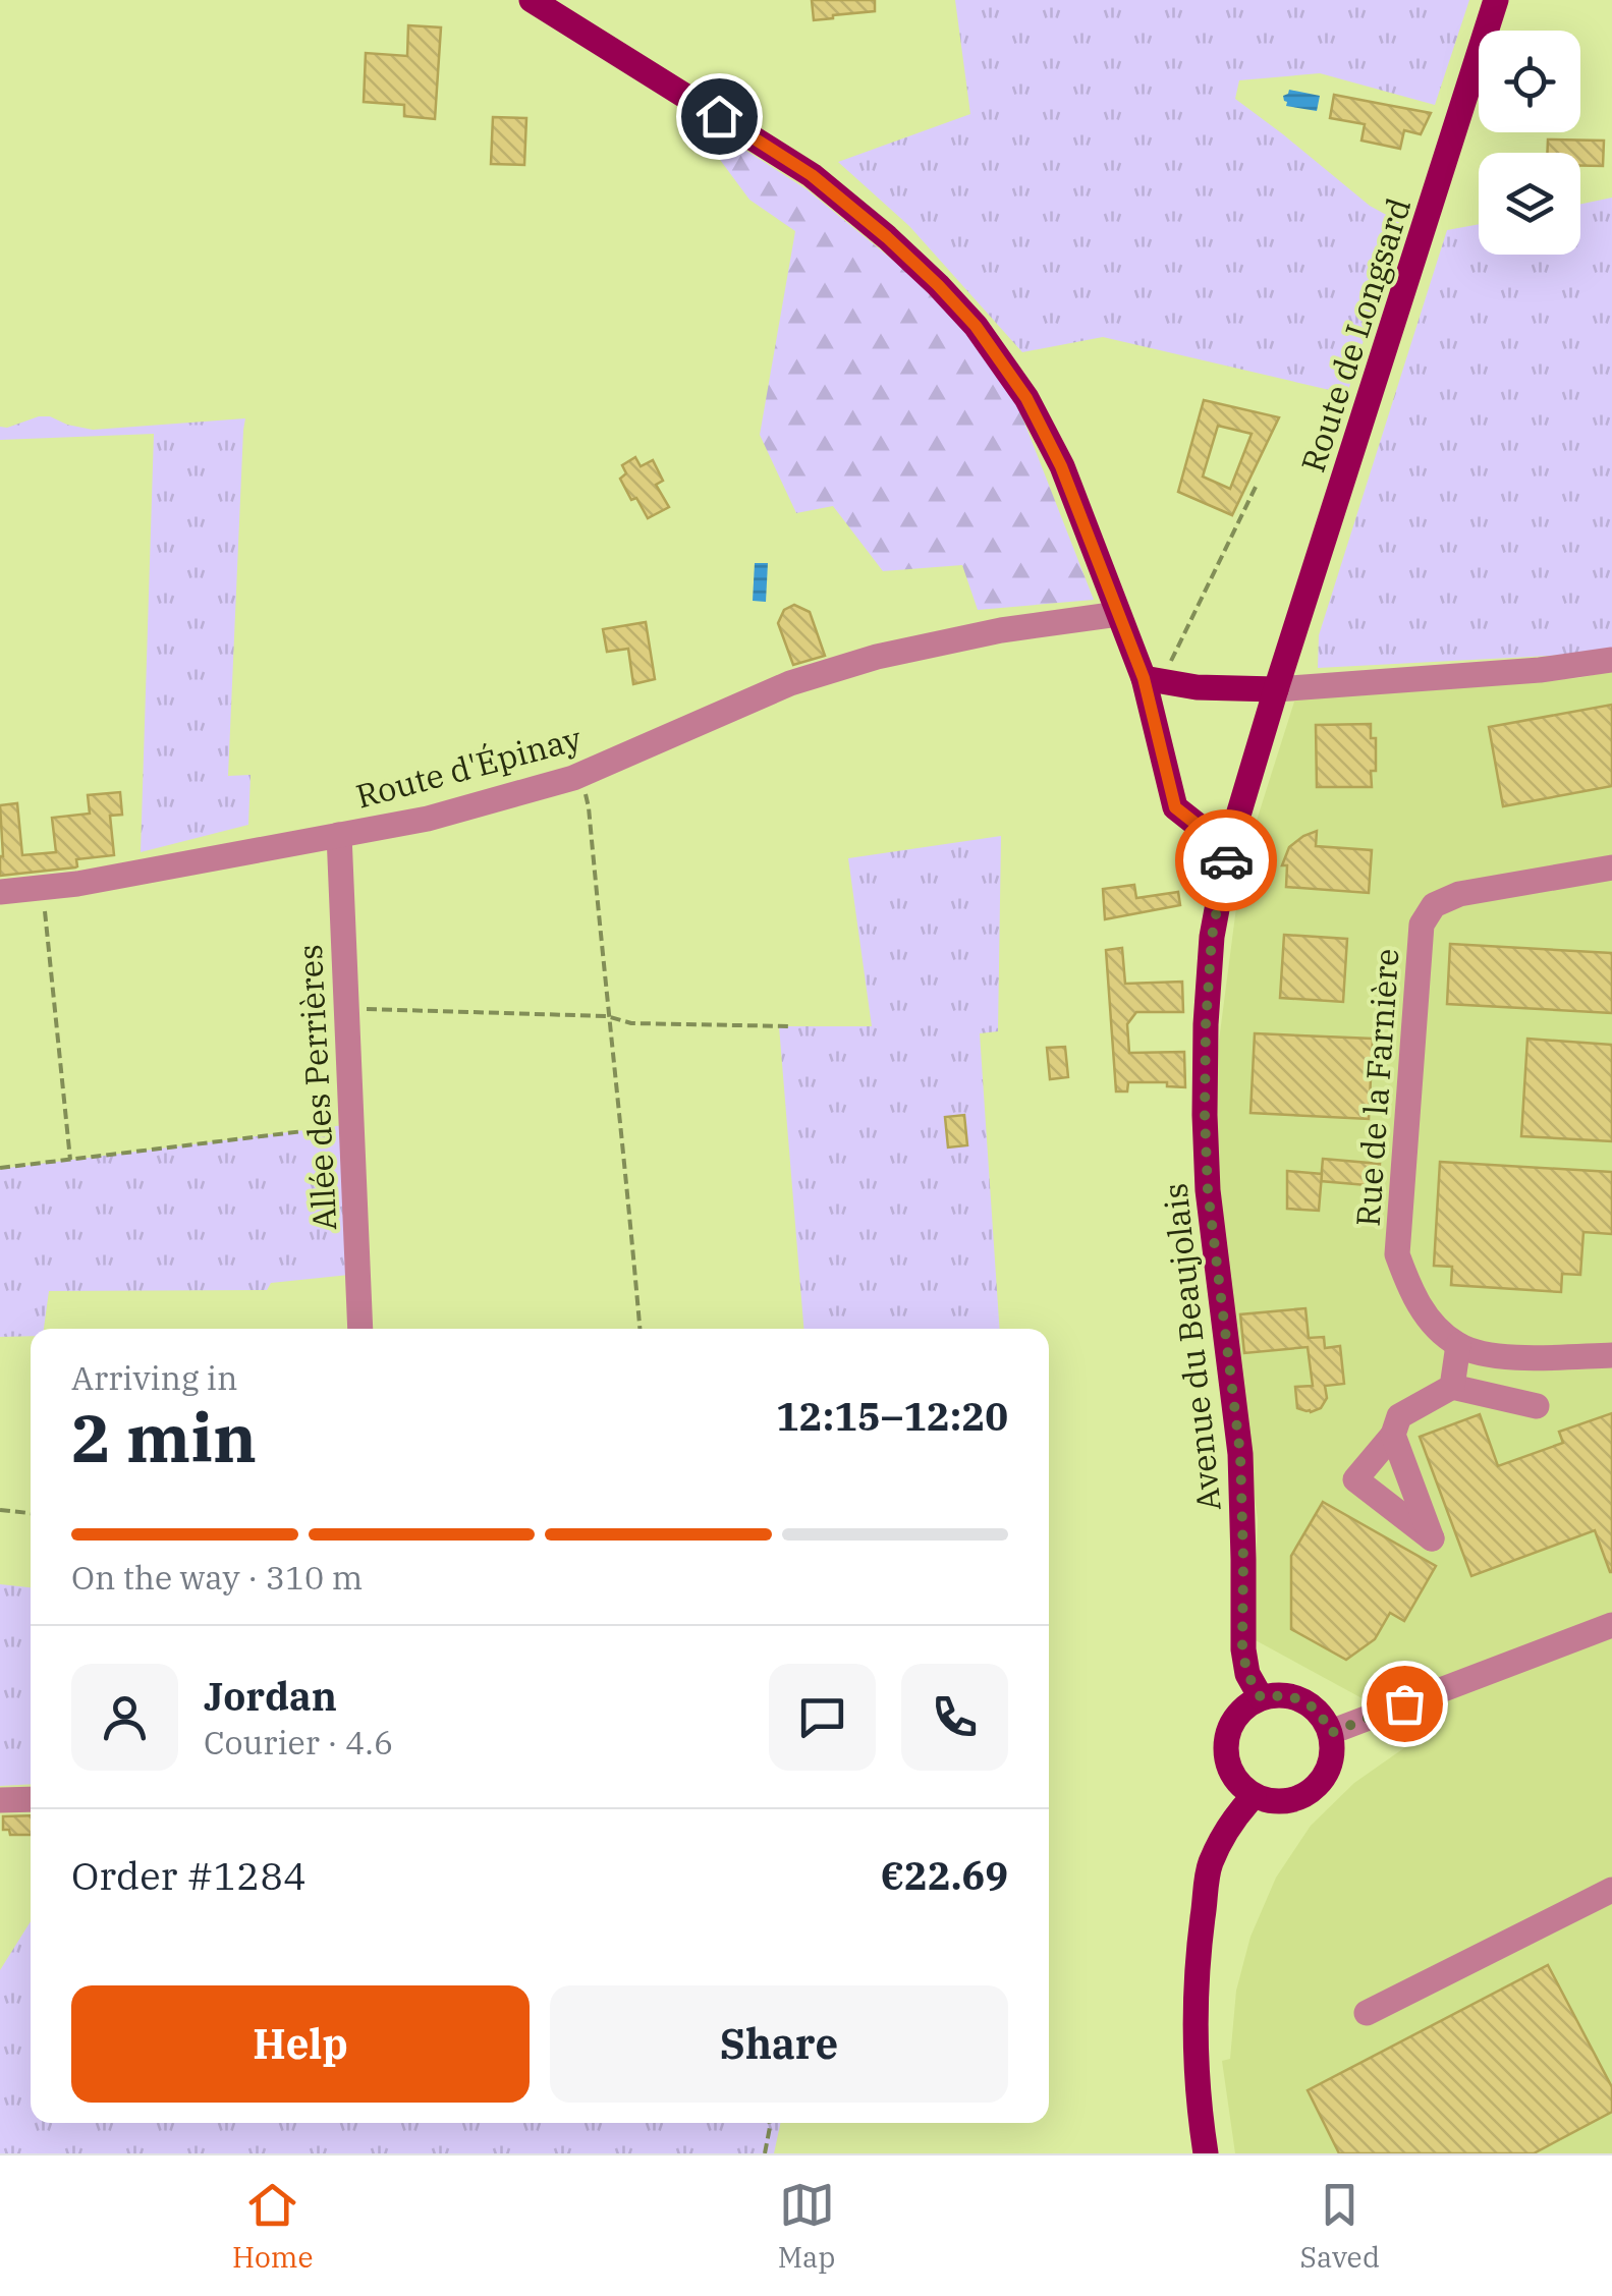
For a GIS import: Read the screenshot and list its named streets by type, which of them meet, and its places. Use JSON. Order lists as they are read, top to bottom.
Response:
{
  "streets": {
    "main road": ["Route de Longsard", "Avenue du Beaujolais"],
    "street": ["Route d'Épinay", "Allée des Perrières", "Rue de la Farnière"]
  },
  "crossings": [
    ["Route de Longsard", "Avenue du Beaujolais"],
    ["Route d'Épinay", "Allée des Perrières"]
  ],
  "page": {
    "heading": ["2 min", "Arriving in", "12:15–12:20"],
    "panel": [
      "Jordan",
      "Courier · 4.6",
      "Order #1284",
      "€22.69"
    ],
    "bar": "On the way · 310 m",
    "buttons": ["Help", "Share"],
    "tabs": ["Home", "Map", "Saved"]
  }
}
